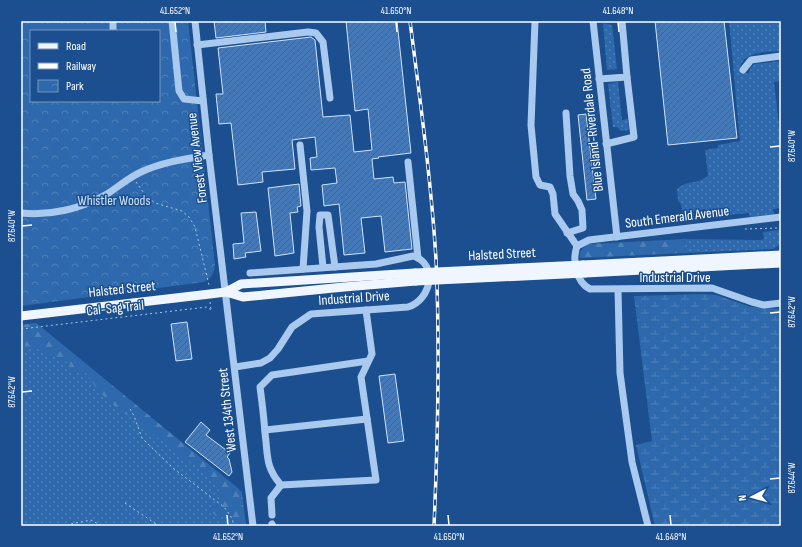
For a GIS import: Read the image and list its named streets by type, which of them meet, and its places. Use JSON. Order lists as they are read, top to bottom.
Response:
{
  "streets": {
    "main road": ["Halsted Street"],
    "street": [
      "Blue Island-Riverdale Road",
      "Forest View Avenue",
      "South Emerald Avenue",
      "Industrial Drive",
      "West 134th Street"
    ],
    "path": ["Cal-Sag Trail"]
  },
  "crossings": [
    ["Blue Island-Riverdale Road", "South Emerald Avenue"],
    ["Forest View Avenue", "Halsted Street"],
    ["Forest View Avenue", "West 134th Street"],
    ["South Emerald Avenue", "Industrial Drive"],
    ["Halsted Street", "West 134th Street"],
    ["Industrial Drive", "West 134th Street"]
  ],
  "parks": ["Whistler Woods"],
  "legend": ["Road", "Railway", "Park"],
  "north": "left",
  "coordinates": [
    "41.652°N",
    "41.650°N",
    "41.648°N",
    "87.640°W",
    "87.642°W",
    "87.644°W"
  ]
}
